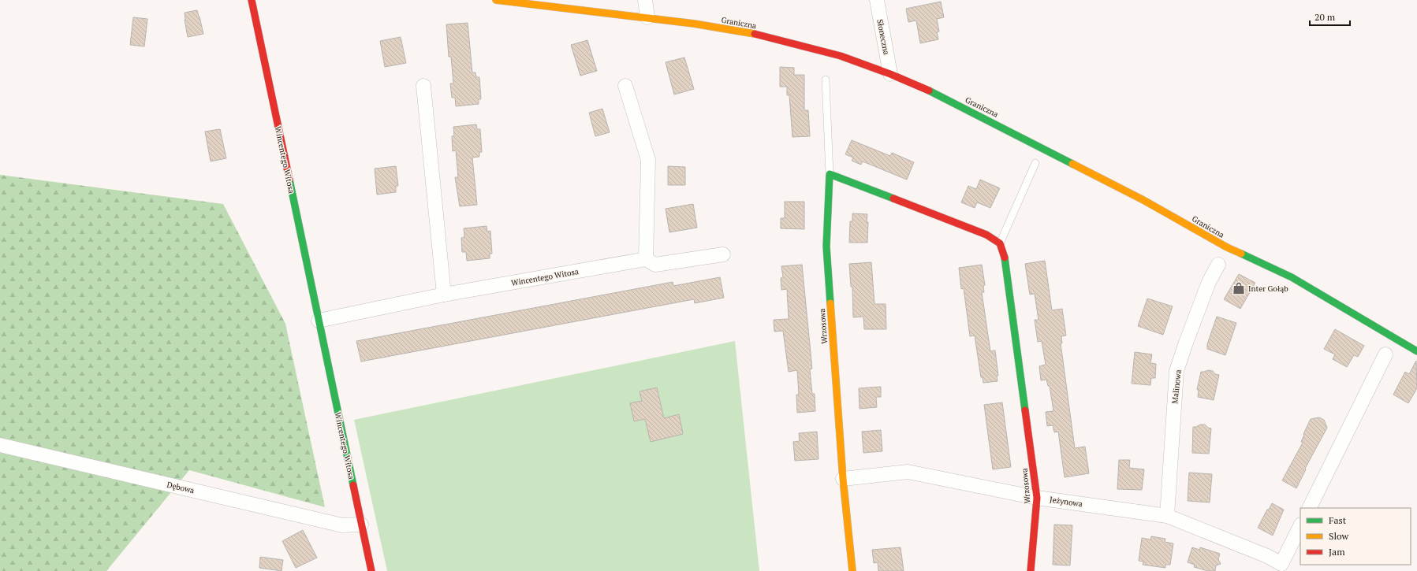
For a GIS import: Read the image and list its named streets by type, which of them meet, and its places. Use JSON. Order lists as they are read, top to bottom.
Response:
{
  "streets": {
    "street": [
      "Graniczna",
      "Słoneczna",
      "Wincentego Witosa",
      "Wrzosowa",
      "Malinowa",
      "Dębowa",
      "Jeżynowa"
    ]
  },
  "crossings": [
    ["Graniczna", "Słoneczna"],
    ["Wincentego Witosa", "Dębowa"],
    ["Wrzosowa", "Jeżynowa"],
    ["Malinowa", "Jeżynowa"]
  ],
  "places": {
    "shop": ["Inter Gołąb"]
  },
  "legend": ["Fast", "Slow", "Jam"],
  "scale_bar": "20 m"
}
